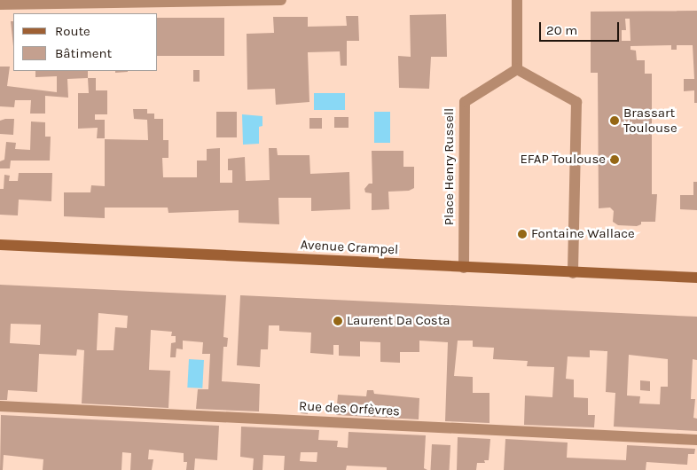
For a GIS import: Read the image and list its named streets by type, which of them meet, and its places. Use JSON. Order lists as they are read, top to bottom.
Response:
{
  "streets": {
    "main road": ["Avenue Crampel"],
    "street": ["Place Henry Russell", "Rue des Orfèvres"]
  },
  "crossings": [
    ["Place Henry Russell", "Avenue Crampel"]
  ],
  "places": [
    "Brassart Toulouse",
    "EFAP Toulouse",
    "Fontaine Wallace",
    "Laurent Da Costa"
  ],
  "legend": ["Route", "Bâtiment"],
  "scale_bar": "20 m"
}
